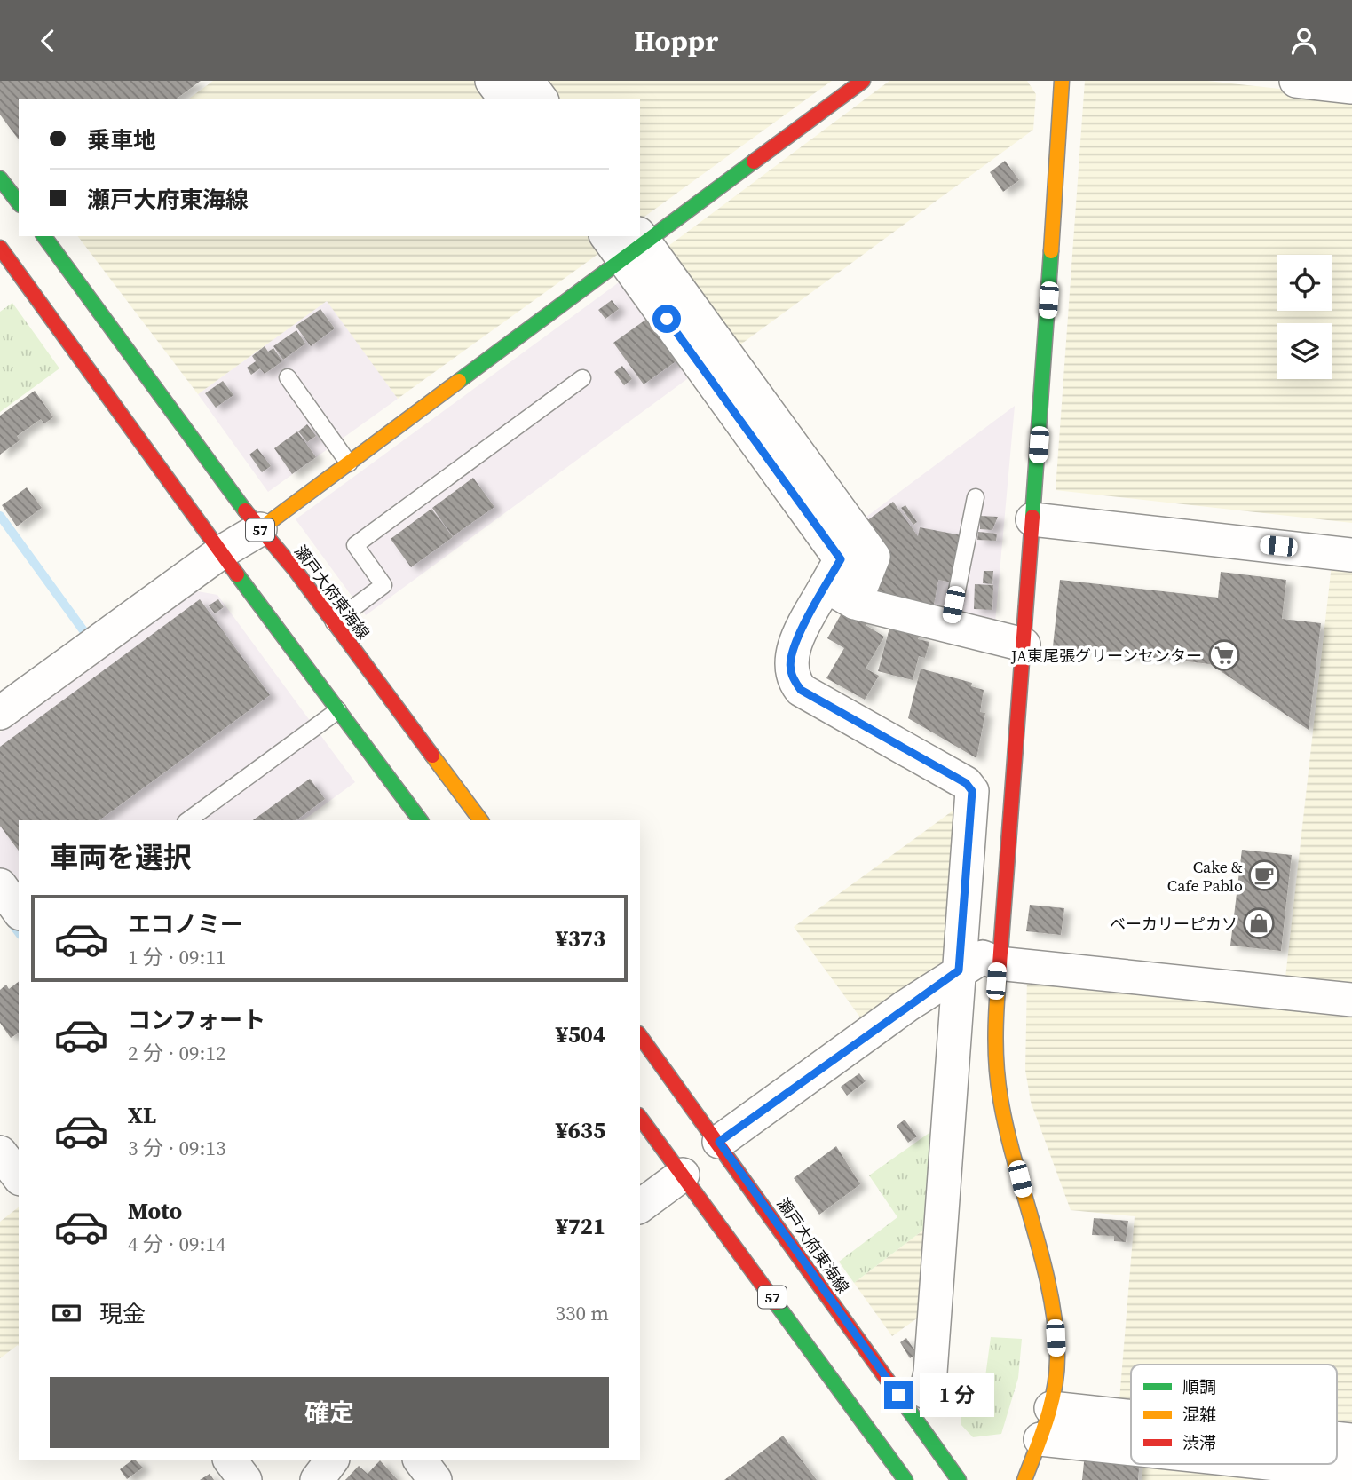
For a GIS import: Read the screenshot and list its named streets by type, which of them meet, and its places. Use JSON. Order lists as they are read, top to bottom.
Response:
{
  "streets": {
    "main road": ["57", "瀬戸大府東海線"]
  },
  "places": {
    "supermarket": ["JA東尾張グリーンセンター"],
    "cafe": ["Cake & Cafe Pablo"],
    "shop": ["ベーカリーピカソ"]
  },
  "legend": ["順調", "混雑", "渋滞"],
  "page": {
    "header": "Hoppr",
    "banner": ["乗車地", "瀬戸大府東海線"],
    "heading": "車両を選択",
    "list": [
      {
        "name": "エコノミー",
        "note": "1 分 · 09:11",
        "value": "¥373"
      },
      {
        "name": "コンフォート",
        "note": "2 分 · 09:12",
        "value": "¥504"
      },
      {
        "name": "XL",
        "note": "3 分 · 09:13",
        "value": "¥635"
      },
      {
        "name": "Moto",
        "note": "4 分 · 09:14",
        "value": "¥721"
      }
    ],
    "pay": ["現金", "330 m"],
    "buttons": "確定",
    "bubble": "1 分"
  }
}
